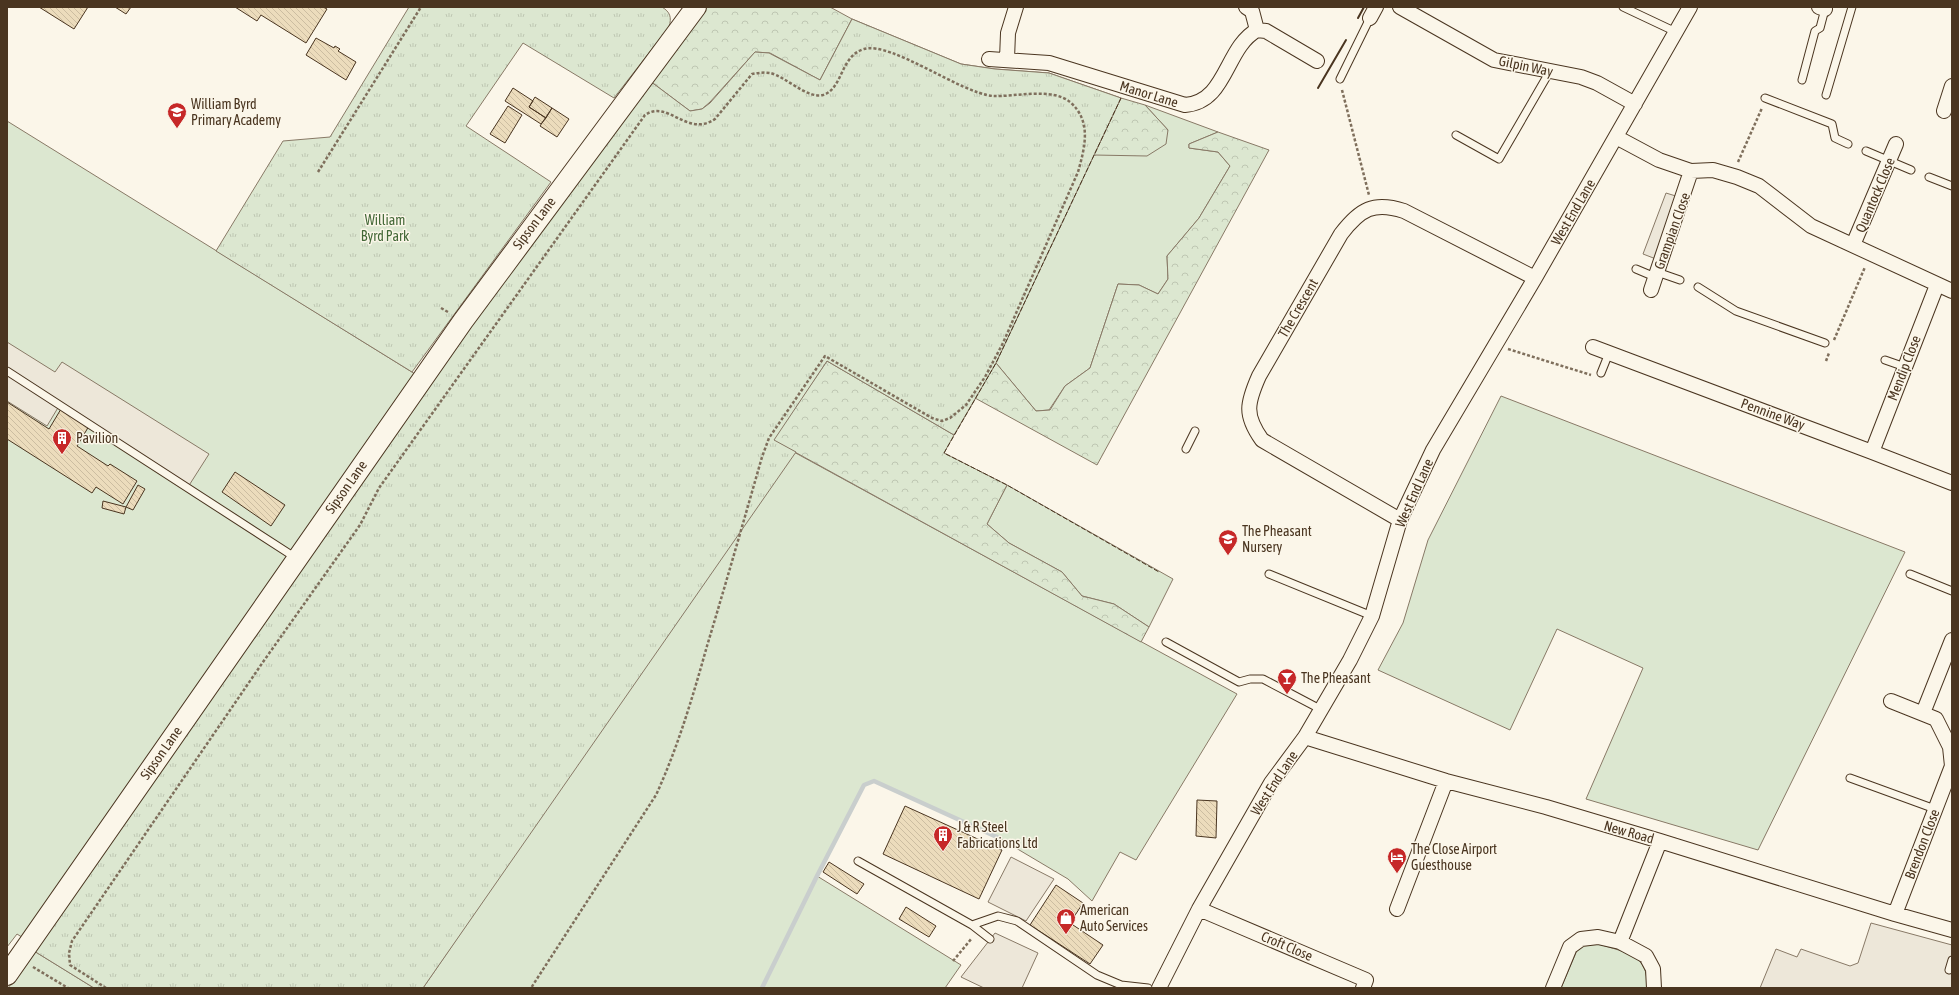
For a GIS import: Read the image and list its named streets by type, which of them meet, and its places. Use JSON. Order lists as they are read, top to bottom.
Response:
{
  "streets": {
    "street": [
      "Gilpin Way",
      "Manor Lane",
      "Quantock Close",
      "West End Lane",
      "Sipson Lane",
      "Grampian Close",
      "The Crescent",
      "Mendip Close",
      "Pennine Way",
      "New Road",
      "Brendon Close",
      "Croft Close"
    ]
  },
  "crossings": [
    ["Gilpin Way", "West End Lane"],
    ["West End Lane", "The Crescent"],
    ["West End Lane", "New Road"],
    ["West End Lane", "Croft Close"],
    ["Mendip Close", "Pennine Way"],
    ["New Road", "Brendon Close"]
  ],
  "parks": ["William Byrd Park"],
  "places": {
    "school or university": ["William Byrd Primary Academy", "The Pheasant Nursery"],
    "building": ["Pavilion", "J & R Steel Fabrications Ltd"],
    "bar": ["The Pheasant"],
    "hotel": ["The Close Airport Guesthouse"],
    "shop": ["American Auto Services"]
  }
}
